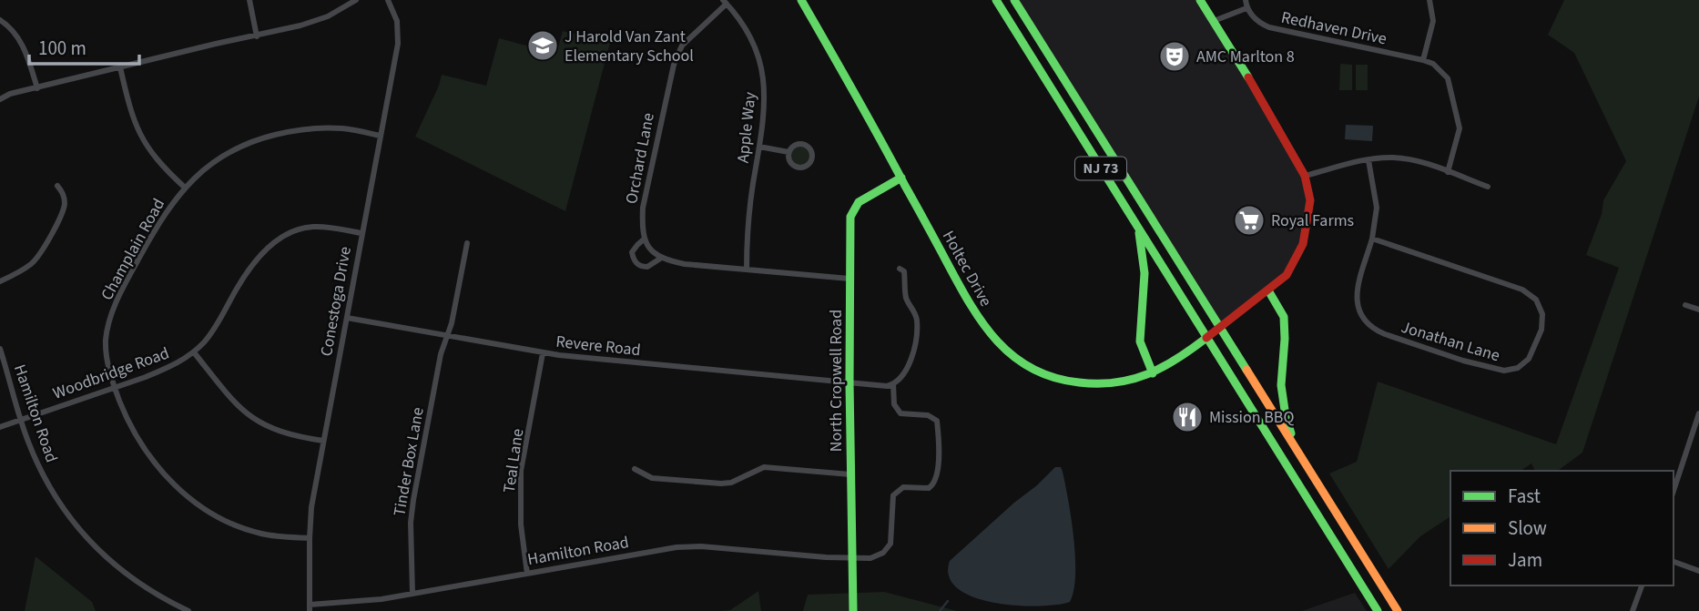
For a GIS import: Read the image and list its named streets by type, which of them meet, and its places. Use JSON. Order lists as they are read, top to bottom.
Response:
{
  "streets": {
    "main road": ["NJ 73", "Holtec Drive", "North Cropwell Road"],
    "street": [
      "Redhaven Drive",
      "Apple Way",
      "Orchard Lane",
      "Champlain Road",
      "Conestoga Drive",
      "Jonathan Lane",
      "Revere Road",
      "Woodbridge Road",
      "Hamilton Road",
      "Teal Lane",
      "Tinder Box Lane"
    ]
  },
  "crossings": [
    ["Apple Way", "Orchard Lane"],
    ["NJ 73", "Holtec Drive"],
    ["Champlain Road", "Conestoga Drive"],
    ["Champlain Road", "Woodbridge Road"],
    ["Holtec Drive", "North Cropwell Road"],
    ["Conestoga Drive", "Revere Road"],
    ["Conestoga Drive", "Woodbridge Road"],
    ["Conestoga Drive", "Hamilton Road"],
    ["Revere Road", "North Cropwell Road"],
    ["Revere Road", "Hamilton Road"],
    ["Revere Road", "Teal Lane"],
    ["Revere Road", "Tinder Box Lane"],
    ["Woodbridge Road", "Hamilton Road"],
    ["North Cropwell Road", "Hamilton Road"],
    ["Hamilton Road", "Teal Lane"],
    ["Hamilton Road", "Tinder Box Lane"]
  ],
  "places": {
    "school or university": ["J Harold Van Zant Elementary School"],
    "theatre": ["AMC Marlton 8"],
    "supermarket": ["Royal Farms"],
    "restaurant": ["Mission BBQ"]
  },
  "legend": ["Fast", "Slow", "Jam"],
  "scale_bar": "100 m"
}
